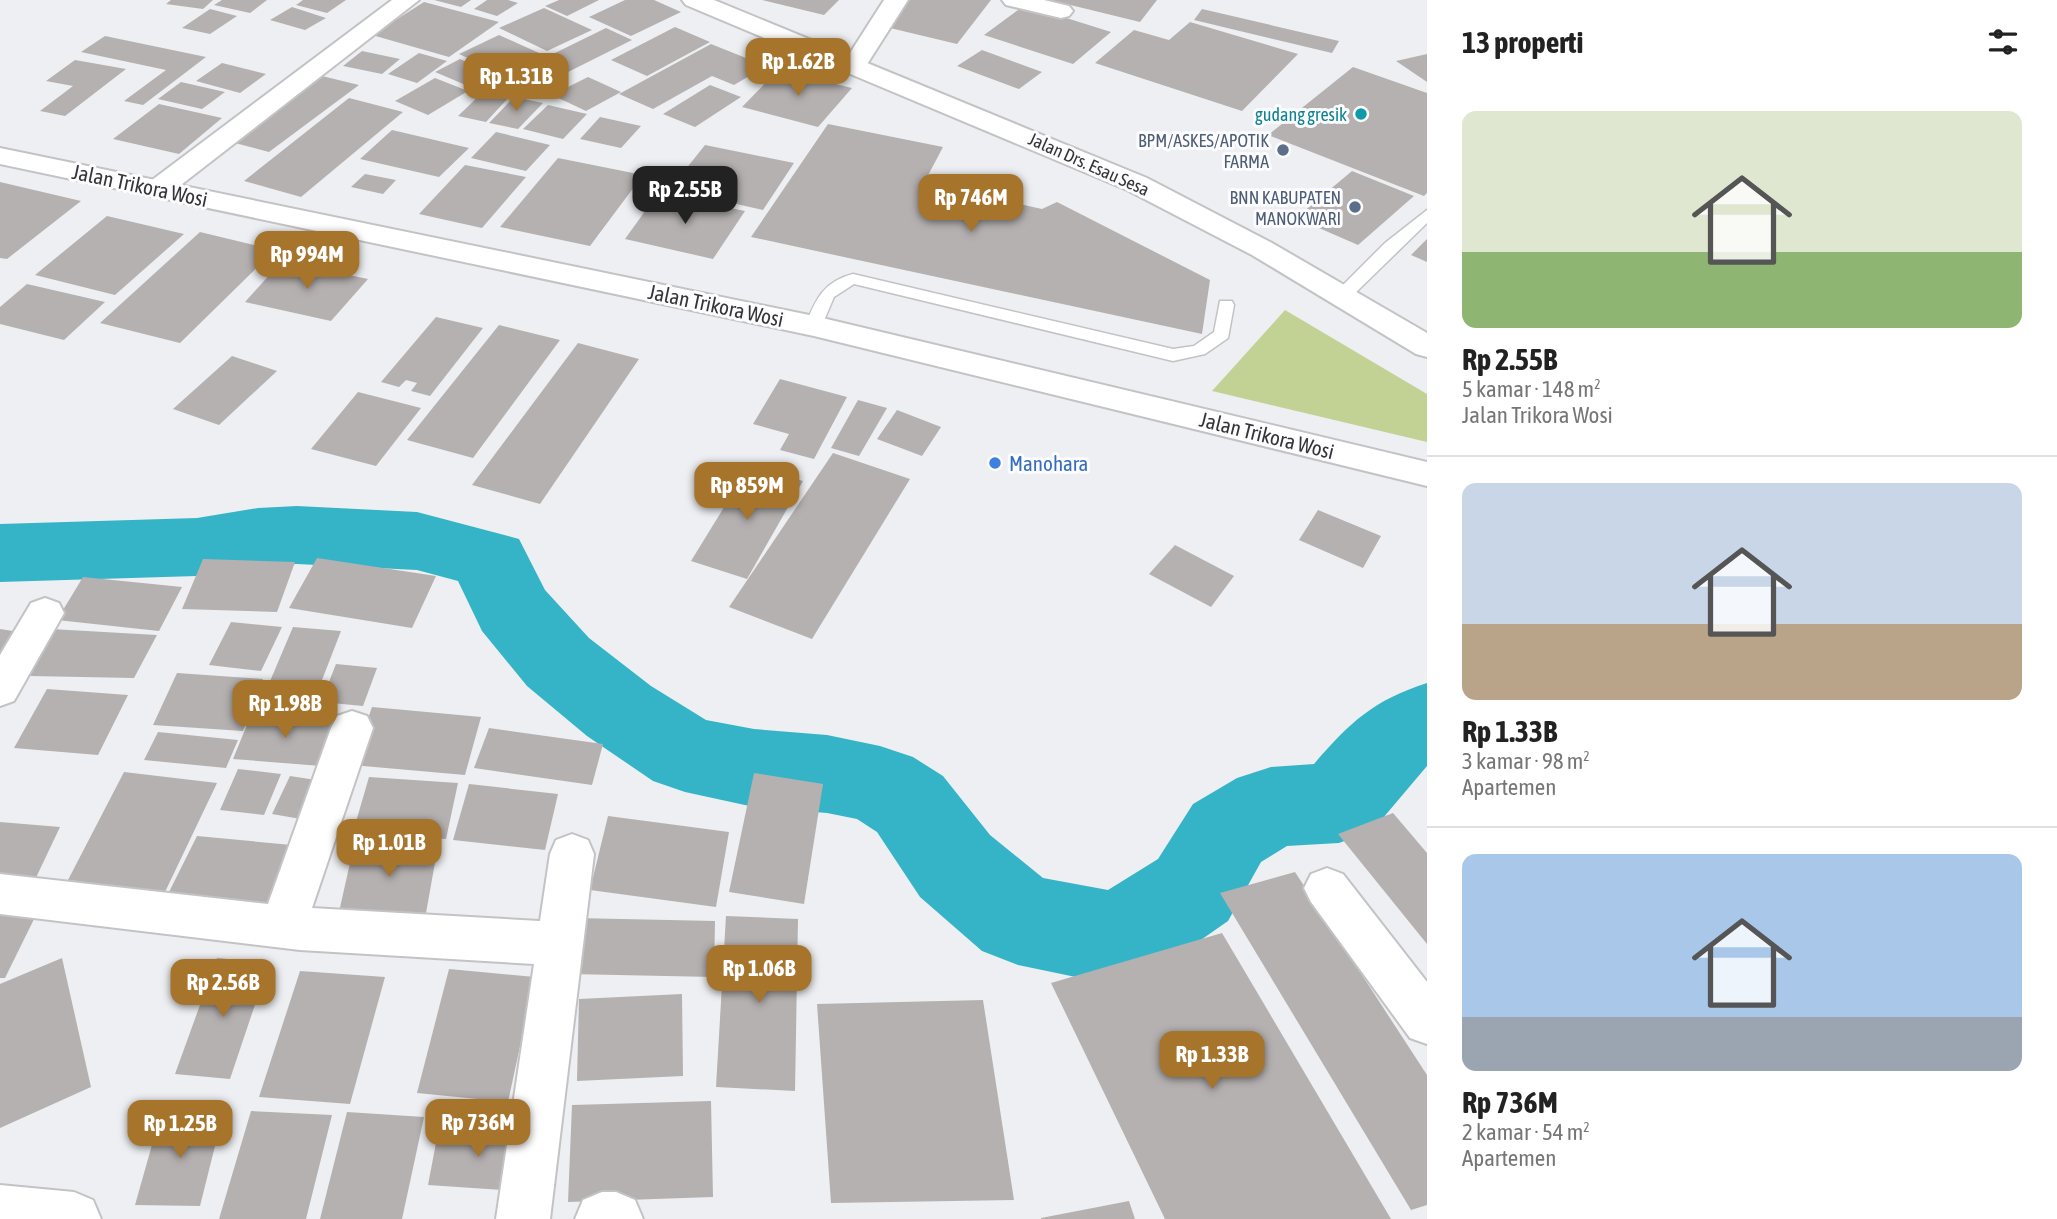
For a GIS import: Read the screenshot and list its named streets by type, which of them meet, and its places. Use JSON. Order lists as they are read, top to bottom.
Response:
{
  "streets": {
    "main road": ["Jalan Drs. Esau Sesa", "Jalan Trikora Wosi"]
  },
  "places": [
    "gudang gresik",
    "BPM/ASKES/APOTIK FARMA",
    "BNN KABUPATEN MANOKWARI",
    "Manohara"
  ],
  "page": {
    "heading": "13 properti",
    "price": [
      "Rp 1.62B",
      "Rp 1.31B",
      "Rp 2.55B",
      "Rp 746M",
      "Rp 994M",
      "Rp 859M",
      "Rp 1.98B",
      "Rp 1.01B",
      "Rp 1.06B",
      "Rp 2.56B",
      "Rp 1.33B",
      "Rp 736M",
      "Rp 1.25B"
    ],
    "list": [
      {
        "name": "Rp 2.55B",
        "note": "5 kamar · 148 m² · Jalan Trikora Wosi"
      },
      {
        "name": "Rp 1.33B",
        "note": "3 kamar · 98 m² · Apartemen"
      },
      {
        "name": "Rp 736M",
        "note": "2 kamar · 54 m² · Apartemen"
      }
    ]
  }
}
